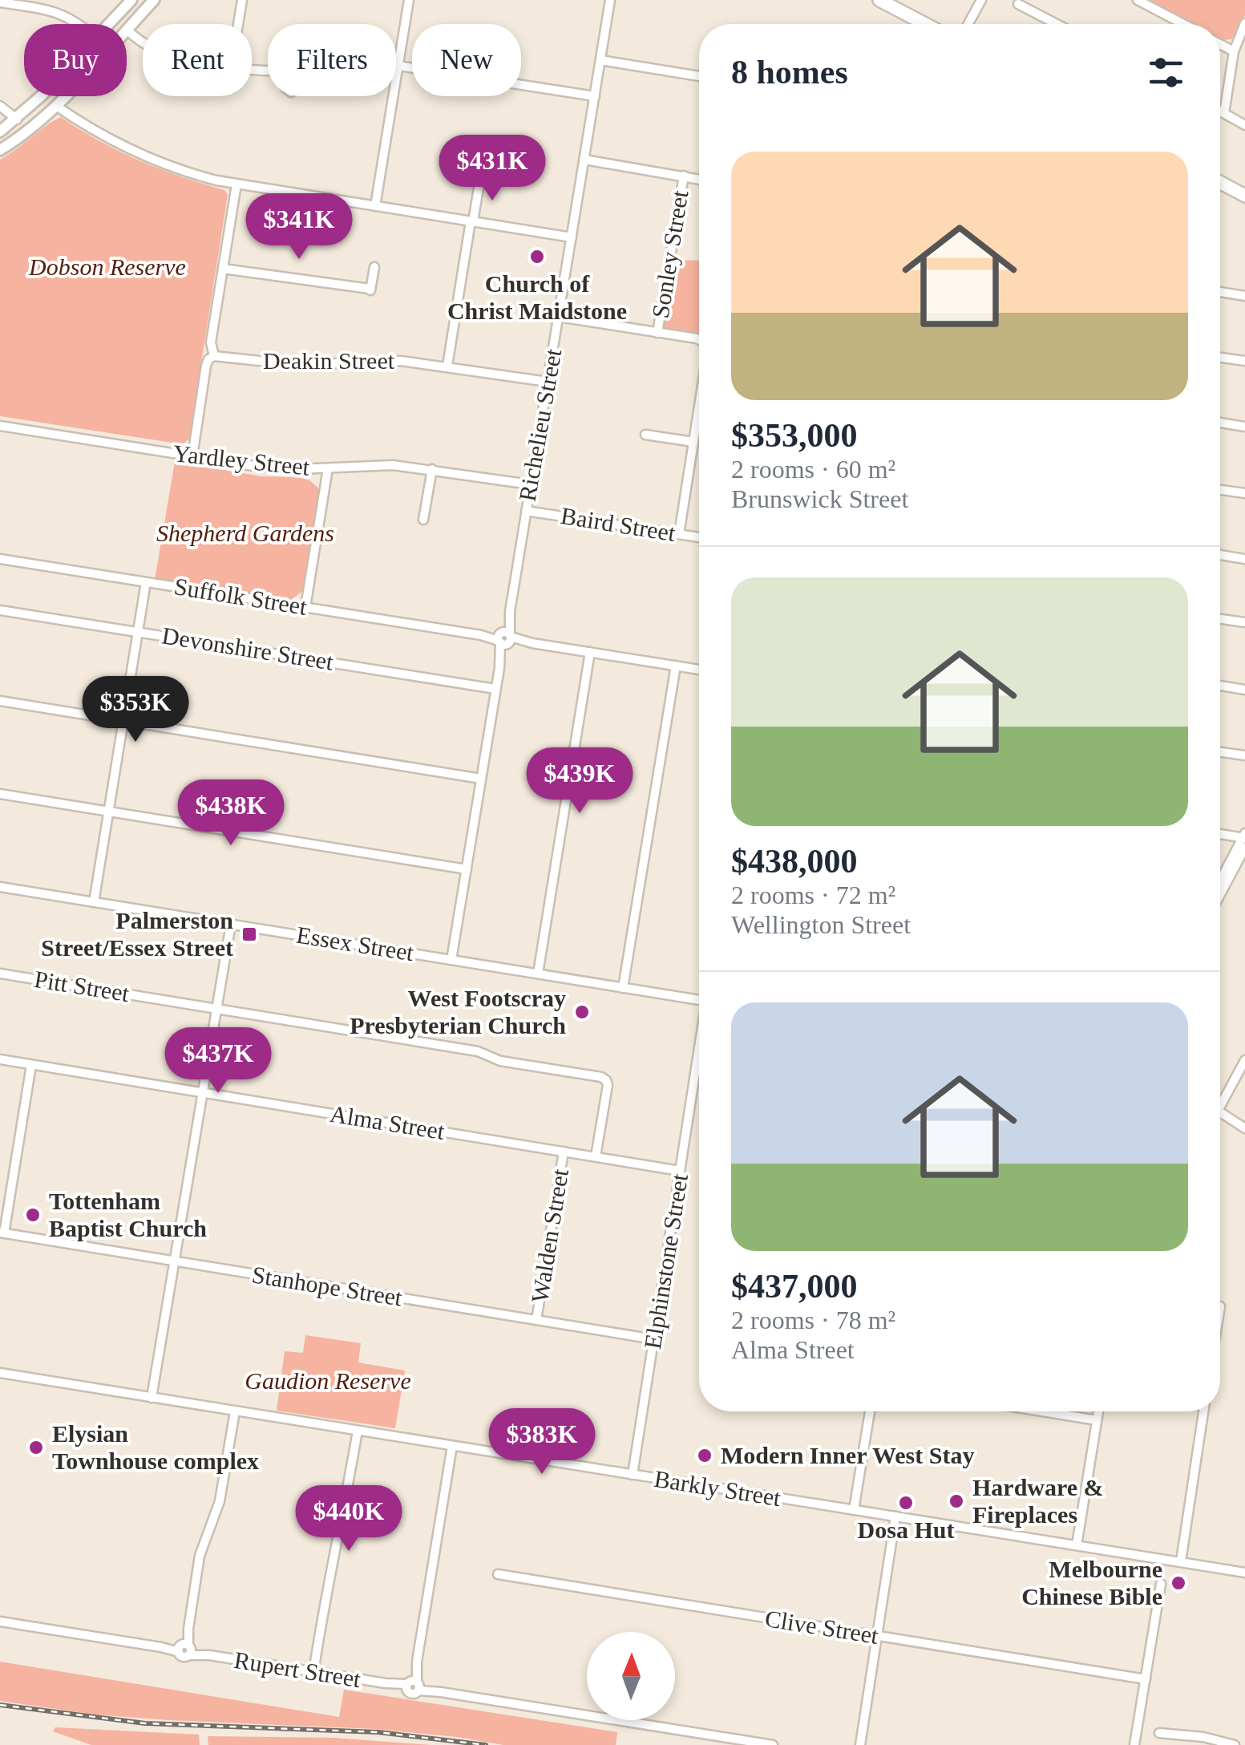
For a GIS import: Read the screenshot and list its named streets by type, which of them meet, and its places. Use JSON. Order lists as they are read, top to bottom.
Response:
{
  "streets": {
    "street": [
      "Sonley Street",
      "Deakin Street",
      "Richelieu Street",
      "Yardley Street",
      "Baird Street",
      "Suffolk Street",
      "Devonshire Street",
      "Essex Street",
      "Pitt Street",
      "Alma Street",
      "Walden Street",
      "Elphinstone Street",
      "Stanhope Street",
      "Barkly Street",
      "Clive Street",
      "Rupert Street"
    ]
  },
  "crossings": [
    ["Deakin Street", "Richelieu Street"],
    ["Richelieu Street", "Yardley Street"],
    ["Richelieu Street", "Baird Street"],
    ["Richelieu Street", "Suffolk Street"],
    ["Richelieu Street", "Devonshire Street"],
    ["Richelieu Street", "Essex Street"],
    ["Pitt Street", "Alma Street"],
    ["Alma Street", "Walden Street"],
    ["Alma Street", "Elphinstone Street"],
    ["Walden Street", "Stanhope Street"],
    ["Elphinstone Street", "Stanhope Street"],
    ["Elphinstone Street", "Barkly Street"]
  ],
  "parks": ["Dobson Reserve", "Shepherd Gardens", "Gaudion Reserve"],
  "places": {
    "other": [
      "Church of Christ Maidstone",
      "West Footscray Presbyterian Church",
      "Tottenham Baptist Church",
      "Elysian Townhouse complex",
      "Modern Inner West Stay",
      "Hardware & Fireplaces",
      "Dosa Hut",
      "Melbourne Chinese Bible"
    ],
    "transit": ["Palmerston Street/Essex Street"]
  },
  "north": "top",
  "page": {
    "chip": [
      "Buy",
      "Rent",
      "Filters",
      "New"
    ],
    "heading": "8 homes",
    "list": [
      {
        "name": "$353,000",
        "note": "2 rooms · 60 m² · Brunswick Street"
      },
      {
        "name": "$438,000",
        "note": "2 rooms · 72 m² · Wellington Street"
      },
      {
        "name": "$437,000",
        "note": "2 rooms · 78 m² · Alma Street"
      }
    ],
    "price": [
      "$431K",
      "$341K",
      "$353K",
      "$439K",
      "$438K",
      "$437K",
      "$383K",
      "$440K"
    ]
  }
}
